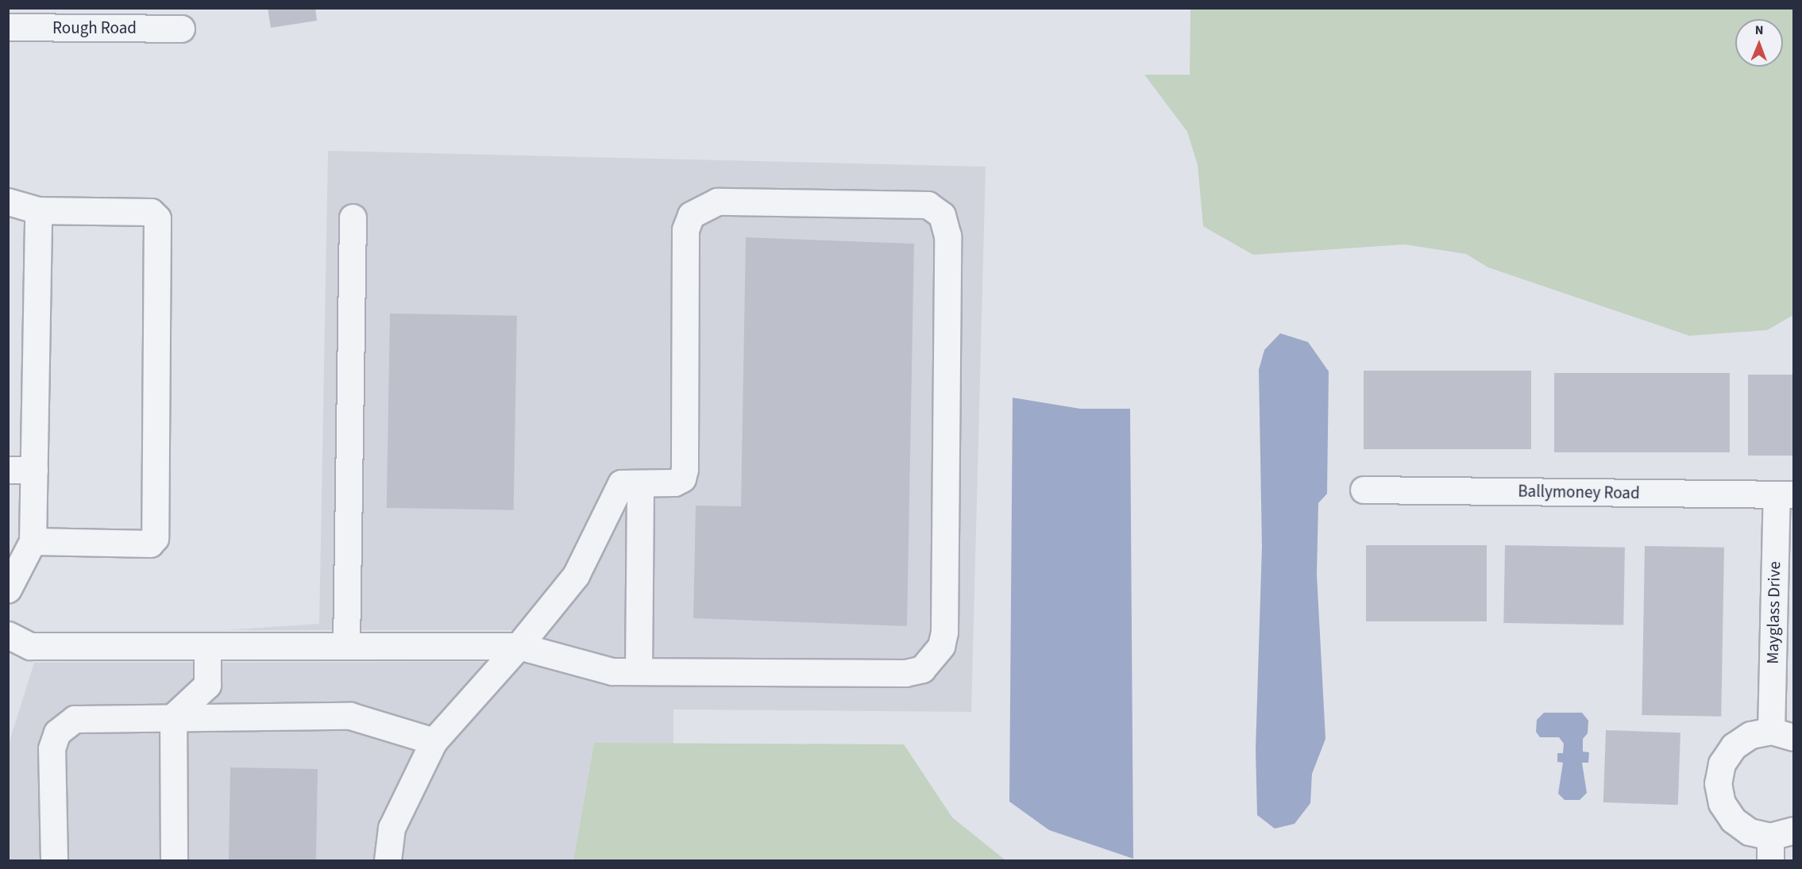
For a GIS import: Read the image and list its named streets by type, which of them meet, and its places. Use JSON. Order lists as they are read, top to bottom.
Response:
{
  "streets": {
    "street": ["Rough Road", "Ballymoney Road", "Mayglass Drive"]
  },
  "crossings": [
    ["Ballymoney Road", "Mayglass Drive"]
  ],
  "north": "top"
}
